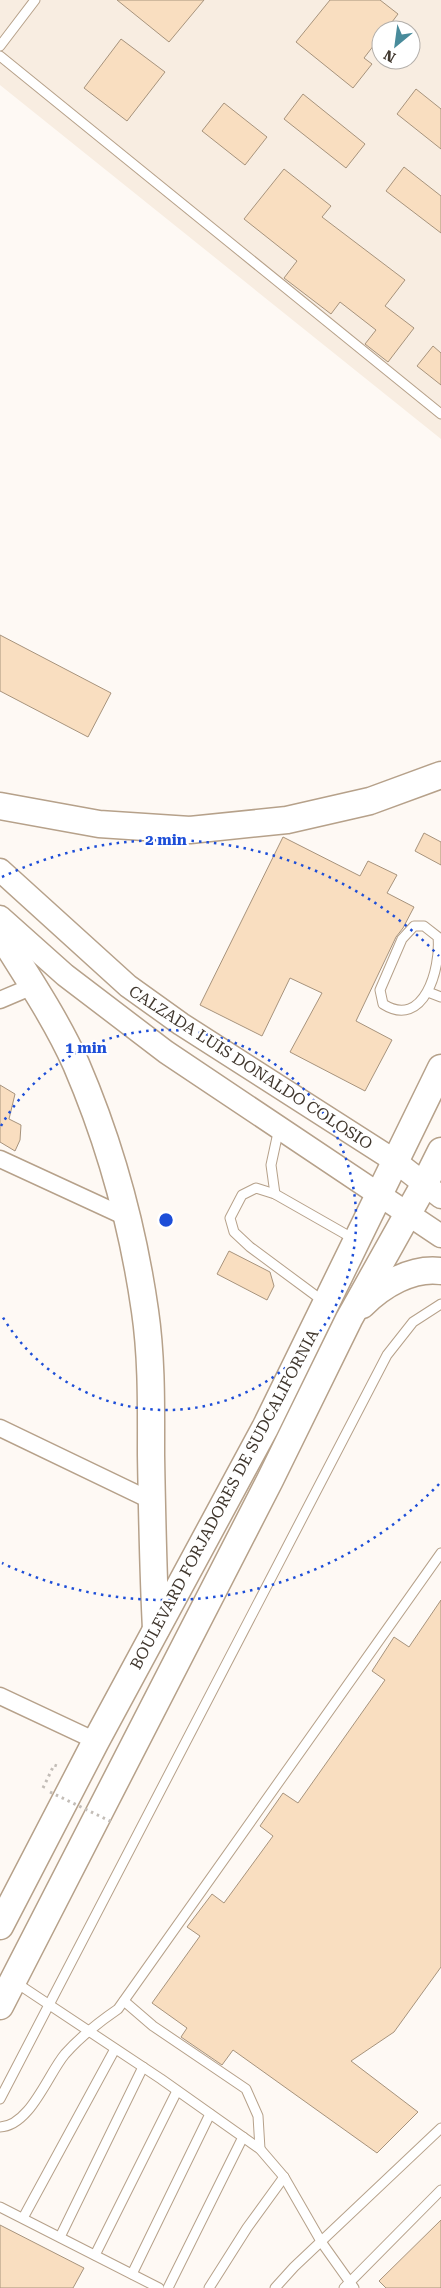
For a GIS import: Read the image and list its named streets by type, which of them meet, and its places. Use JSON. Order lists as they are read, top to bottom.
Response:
{
  "streets": {
    "main road": ["CALZADA LUIS DONALDO COLOSIO", "BOULEVARD FORJADORES DE SUDCALIFORNIA"]
  },
  "crossings": [
    ["CALZADA LUIS DONALDO COLOSIO", "BOULEVARD FORJADORES DE SUDCALIFORNIA"]
  ],
  "north": "bottom left",
  "rings": ["2 min", "1 min"]
}
